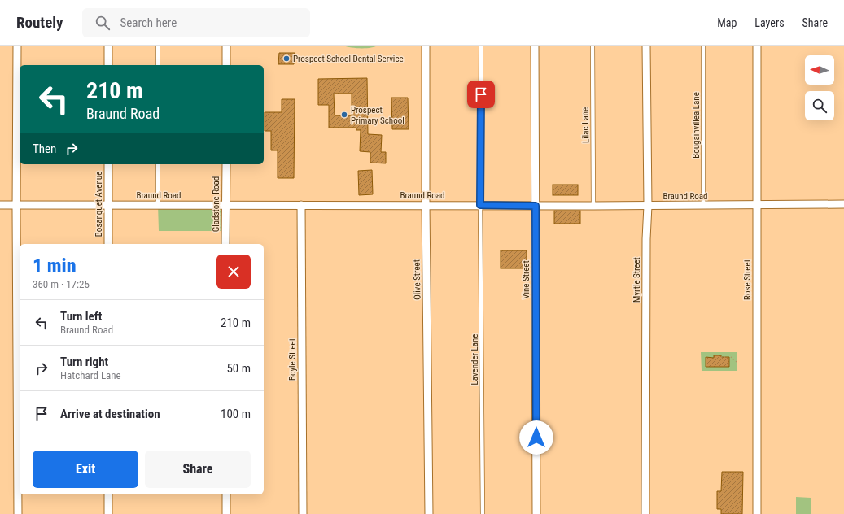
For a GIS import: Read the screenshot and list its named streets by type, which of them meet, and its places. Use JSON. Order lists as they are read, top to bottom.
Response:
{
  "streets": {
    "street": [
      "Braund Road",
      "Bosanquet Avenue",
      "Gladstone Road",
      "Olive Street",
      "Vine Street",
      "Myrtle Street",
      "Rose Street",
      "Boyle Street"
    ],
    "lane": ["Lilac Lane", "Bougainvillea Lane", "Lavender Lane"]
  },
  "crossings": [
    ["Lilac Lane", "Braund Road"],
    ["Bougainvillea Lane", "Braund Road"],
    ["Braund Road", "Bosanquet Avenue"],
    ["Braund Road", "Gladstone Road"],
    ["Braund Road", "Olive Street"],
    ["Braund Road", "Vine Street"],
    ["Braund Road", "Myrtle Street"],
    ["Braund Road", "Rose Street"],
    ["Braund Road", "Boyle Street"],
    ["Braund Road", "Lavender Lane"]
  ],
  "places": ["Prospect School Dental Service", "Prospect Primary School"],
  "north": "left",
  "page": {
    "header": "Routely",
    "search": "Search here",
    "nav": ["Map", "Layers", "Share"],
    "turn": ["210 m", "Braund Road"],
    "then": "Then",
    "heading": ["1 min", "360 m · 17:25"],
    "list": [
      {
        "name": "Turn left",
        "note": "Braund Road",
        "value": "210 m"
      },
      {
        "name": "Turn right",
        "note": "Hatchard Lane",
        "value": "50 m"
      },
      {
        "name": "Arrive at destination",
        "value": "100 m"
      }
    ],
    "buttons": ["Exit", "Share"]
  }
}
